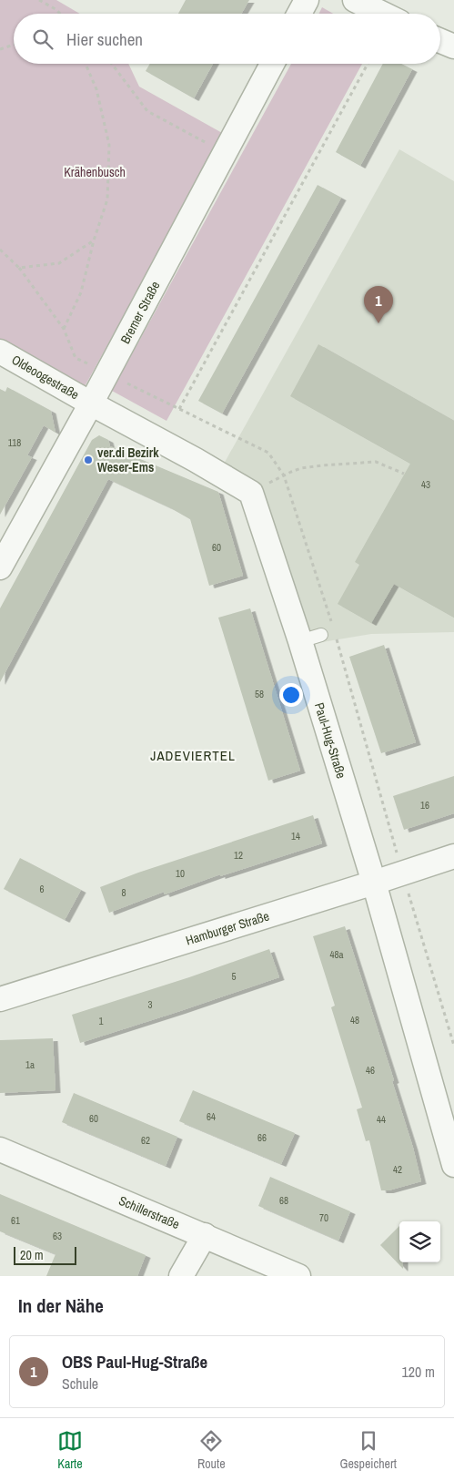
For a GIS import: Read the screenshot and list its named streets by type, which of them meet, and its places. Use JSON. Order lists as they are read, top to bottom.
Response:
{
  "streets": {
    "street": [
      "Bremer Straße",
      "Oldeoogestraße",
      "Paul-Hug-Straße",
      "Hamburger Straße",
      "Schillerstraße"
    ]
  },
  "crossings": [
    ["Bremer Straße", "Oldeoogestraße"],
    ["Bremer Straße", "Paul-Hug-Straße"],
    ["Oldeoogestraße", "Paul-Hug-Straße"],
    ["Paul-Hug-Straße", "Hamburger Straße"]
  ],
  "districts": ["JADEVIERTEL"],
  "parks": ["Krähenbusch"],
  "places": ["ver.di Bezirk Weser-Ems"],
  "house_numbers": [
    "118",
    "43",
    "60",
    "58",
    "16",
    "14",
    "12",
    "10",
    "6",
    "8",
    "48a",
    "5",
    "3",
    "48",
    "1",
    "1a",
    "46",
    "64",
    "60",
    "44",
    "66",
    "62",
    "42",
    "68",
    "70",
    "61",
    "63"
  ],
  "scale_bar": "20 m",
  "page": {
    "search": "Hier suchen",
    "pins": "1",
    "scale": "20 m",
    "heading": "In der Nähe",
    "list": [
      {
        "mark": "1",
        "name": "OBS Paul-Hug-Straße",
        "note": "Schule",
        "value": "120 m"
      }
    ],
    "nav": ["Karte", "Route", "Gespeichert"]
  }
}
